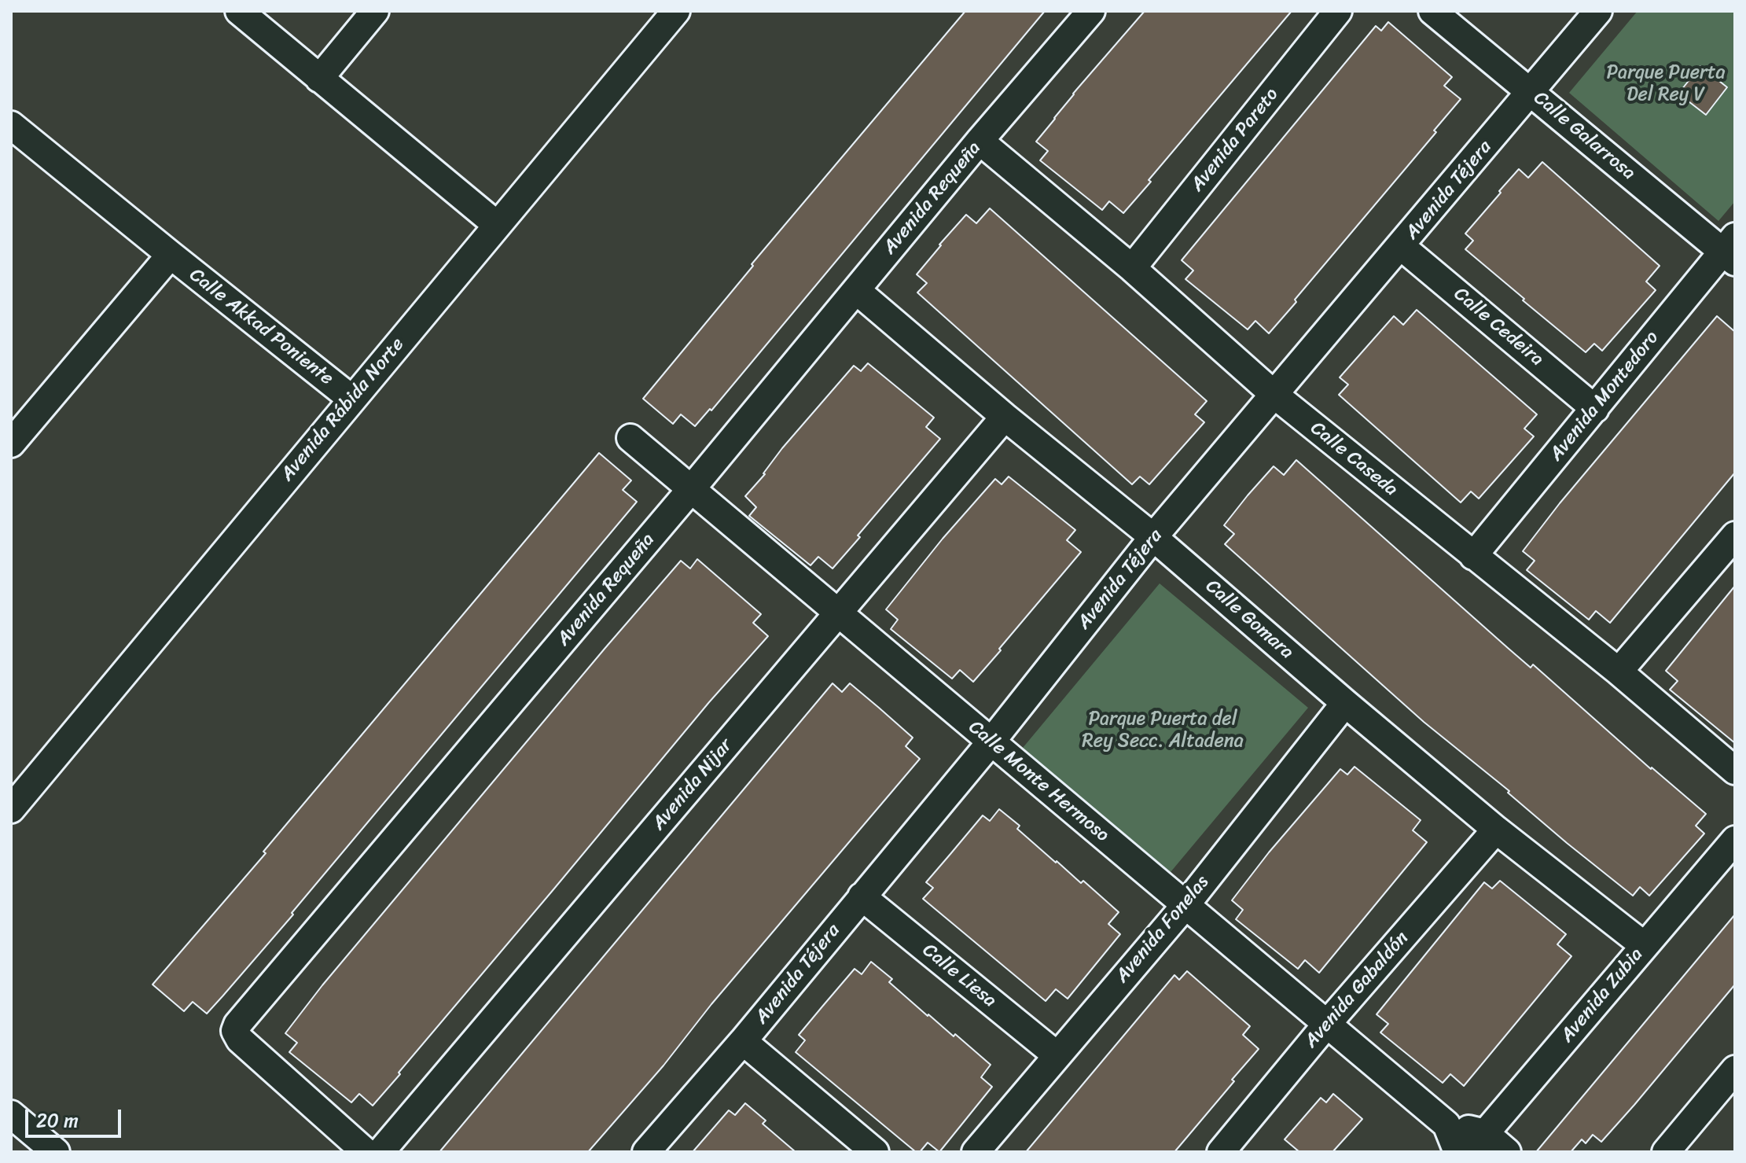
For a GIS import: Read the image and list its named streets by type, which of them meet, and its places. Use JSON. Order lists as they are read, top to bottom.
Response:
{
  "streets": {
    "street": [
      "Calle Galarrosa",
      "Avenida Pareto",
      "Avenida Téjera",
      "Avenida Requeña",
      "Calle Akkad Poniente",
      "Calle Cedeira",
      "Avenida Montedoro",
      "Avenida Rábida Norte",
      "Calle Caseda",
      "Calle Gomara",
      "Calle Monte Hermoso",
      "Avenida Nijar",
      "Avenida Fonelas",
      "Calle Liesa",
      "Avenida Gabaldón",
      "Avenida Zubia"
    ]
  },
  "crossings": [
    ["Calle Galarrosa", "Avenida Téjera"],
    ["Calle Galarrosa", "Avenida Montedoro"],
    ["Avenida Pareto", "Calle Caseda"],
    ["Avenida Téjera", "Calle Cedeira"],
    ["Avenida Téjera", "Calle Caseda"],
    ["Avenida Téjera", "Calle Gomara"],
    ["Avenida Téjera", "Calle Monte Hermoso"],
    ["Avenida Téjera", "Calle Liesa"],
    ["Avenida Requeña", "Calle Caseda"],
    ["Avenida Requeña", "Calle Gomara"],
    ["Avenida Requeña", "Calle Monte Hermoso"],
    ["Calle Akkad Poniente", "Avenida Rábida Norte"],
    ["Calle Cedeira", "Avenida Montedoro"],
    ["Avenida Montedoro", "Calle Caseda"],
    ["Calle Gomara", "Avenida Nijar"],
    ["Calle Gomara", "Avenida Fonelas"],
    ["Calle Gomara", "Avenida Gabaldón"],
    ["Calle Gomara", "Avenida Zubia"],
    ["Calle Monte Hermoso", "Avenida Nijar"],
    ["Calle Monte Hermoso", "Avenida Fonelas"],
    ["Calle Monte Hermoso", "Avenida Gabaldón"],
    ["Calle Monte Hermoso", "Avenida Zubia"],
    ["Avenida Fonelas", "Calle Liesa"]
  ],
  "parks": ["Parque Puerta Del Rey V", "Parque Puerta del Rey Secc. Altadena"],
  "scale_bar": "20 m"
}
